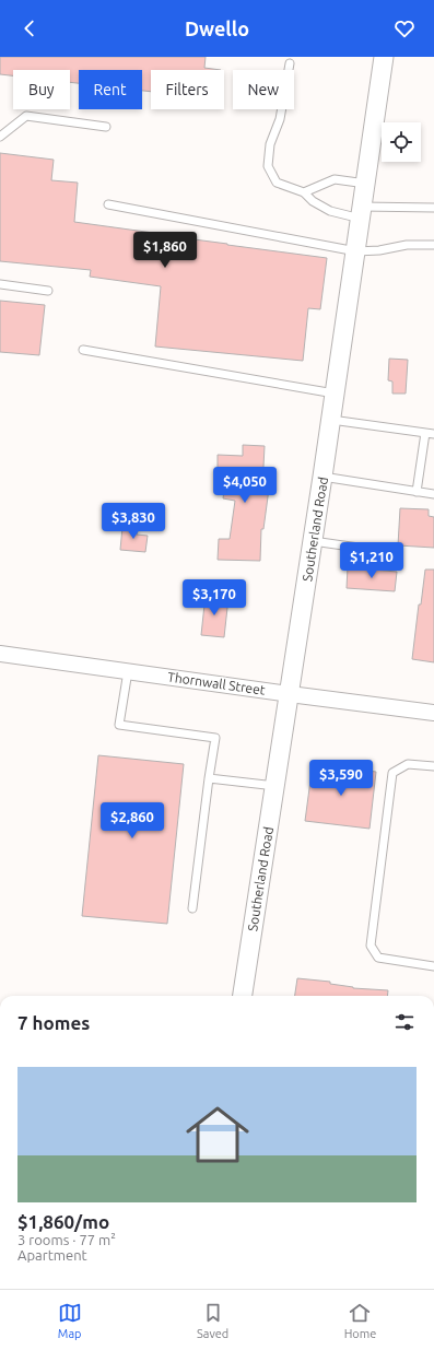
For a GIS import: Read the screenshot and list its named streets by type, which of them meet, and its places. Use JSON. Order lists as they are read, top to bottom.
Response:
{
  "streets": {
    "street": ["Southerland Road", "Thornwall Street"]
  },
  "crossings": [
    ["Southerland Road", "Thornwall Street"]
  ],
  "page": {
    "header": "Dwello",
    "chip": [
      "Buy",
      "Rent",
      "Filters",
      "New"
    ],
    "price": [
      "$1,860",
      "$4,050",
      "$3,830",
      "$1,210",
      "$3,170",
      "$3,590",
      "$2,860"
    ],
    "heading": "7 homes",
    "list": [
      {
        "name": "$1,860/mo",
        "note": "3 rooms · 77 m² · Apartment"
      }
    ],
    "tabs": ["Map", "Saved", "Home"]
  }
}
